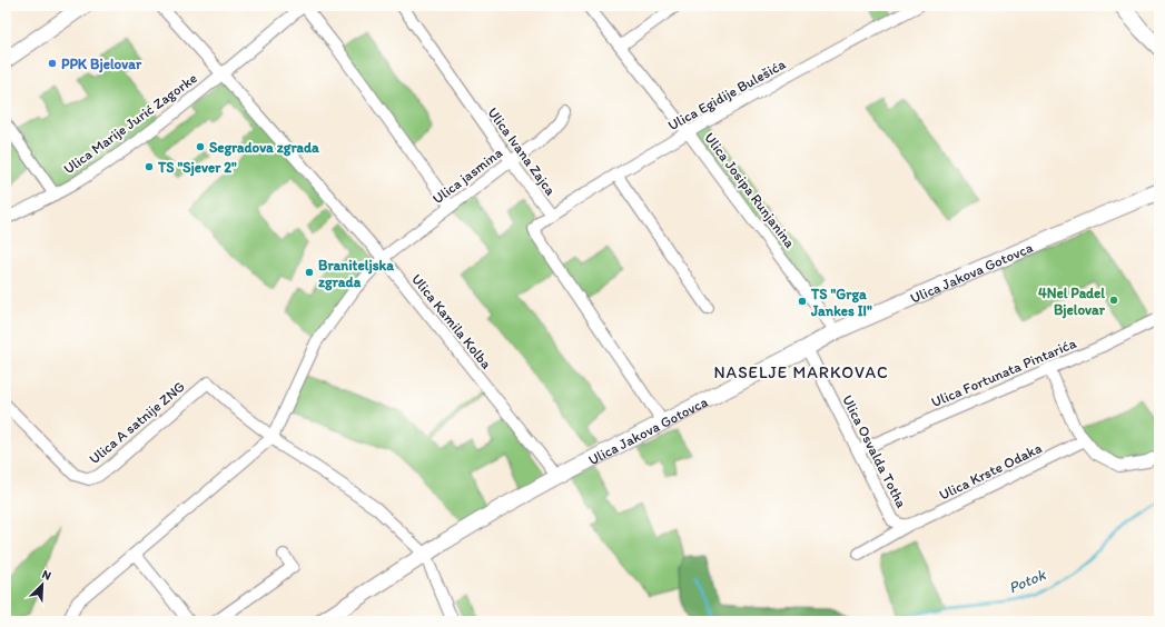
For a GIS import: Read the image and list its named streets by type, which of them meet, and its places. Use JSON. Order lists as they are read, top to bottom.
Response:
{
  "streets": {
    "street": [
      "Ulica Egidije Bulešića",
      "Ulica Marije Jurić Zagorke",
      "Ulica Ivana Zajca",
      "Ulica jasmina",
      "Ulica Josipa Runjanina",
      "Ulica Jakova Gotovca",
      "Ulica Kamila Kolba",
      "Ulica Fortunata Pintarića",
      "Ulica A satnije ZNG",
      "Ulica Osvalda Totha",
      "Ulica Krste Odaka"
    ]
  },
  "crossings": [
    ["Ulica Egidije Bulešića", "Ulica Ivana Zajca"],
    ["Ulica Egidije Bulešića", "Ulica Josipa Runjanina"],
    ["Ulica Marije Jurić Zagorke", "Ulica Kamila Kolba"],
    ["Ulica Ivana Zajca", "Ulica jasmina"],
    ["Ulica Ivana Zajca", "Ulica Jakova Gotovca"],
    ["Ulica jasmina", "Ulica Kamila Kolba"],
    ["Ulica jasmina", "Ulica A satnije ZNG"],
    ["Ulica Josipa Runjanina", "Ulica Jakova Gotovca"],
    ["Ulica Jakova Gotovca", "Ulica Kamila Kolba"],
    ["Ulica Jakova Gotovca", "Ulica Osvalda Totha"],
    ["Ulica Fortunata Pintarića", "Ulica Osvalda Totha"],
    ["Ulica Osvalda Totha", "Ulica Krste Odaka"]
  ],
  "districts": ["NASELJE MARKOVAC"],
  "water": ["Potok"],
  "places": [
    "PPK Bjelovar",
    "Segradova zgrada",
    "TS \"Sjever 2\"",
    "Braniteljska zgrada",
    "4Nel Padel Bjelovar",
    "TS \"Grga Jankes II\""
  ],
  "north": "top right"
}
